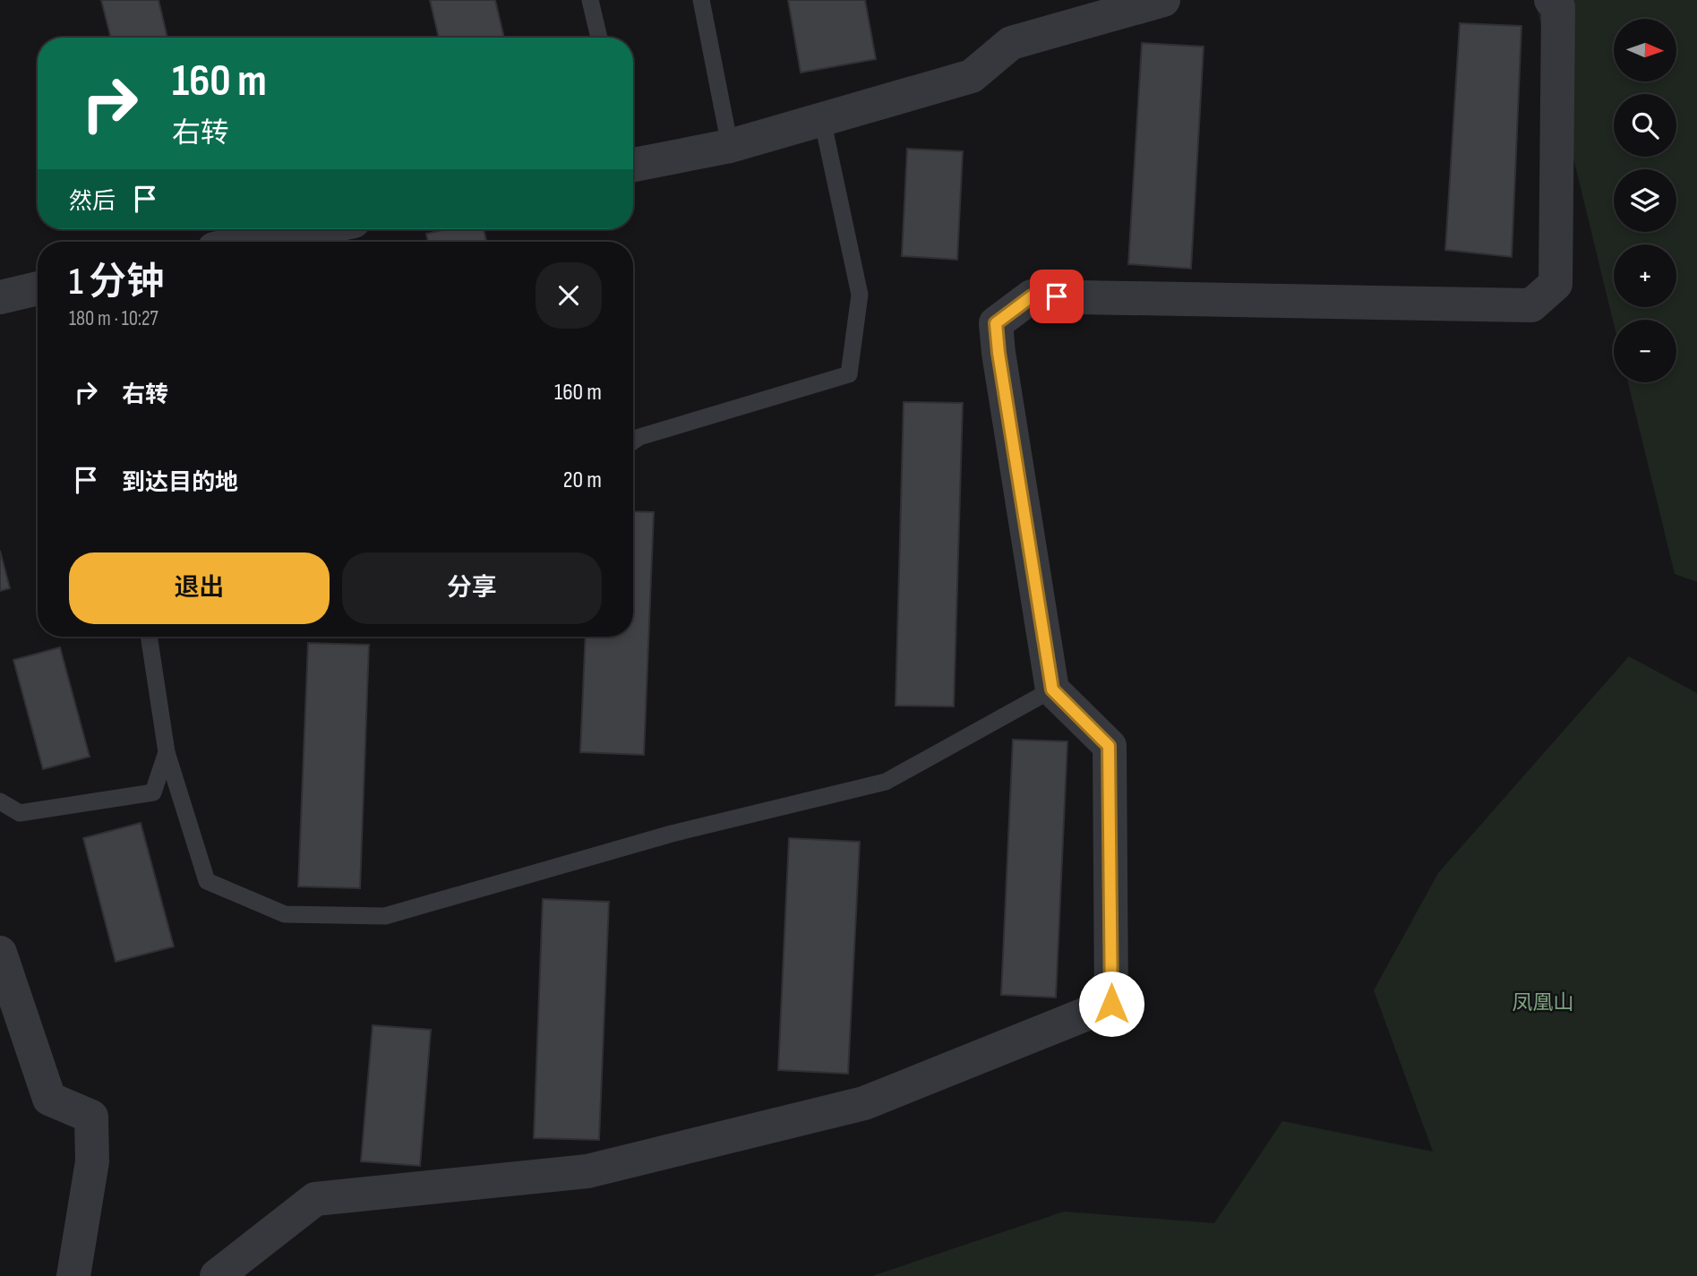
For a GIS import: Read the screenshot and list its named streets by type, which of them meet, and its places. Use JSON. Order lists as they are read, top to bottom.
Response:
{
  "parks": ["凤凰山"],
  "north": "right",
  "page": {
    "map_buttons": ["+", "−"],
    "turn": ["160 m", "右转"],
    "then": "然后",
    "heading": ["1 分钟", "180 m · 10:27"],
    "list": [
      {
        "name": "右转",
        "value": "160 m"
      },
      {
        "name": "到达目的地",
        "value": "20 m"
      }
    ],
    "buttons": ["退出", "分享"]
  }
}
